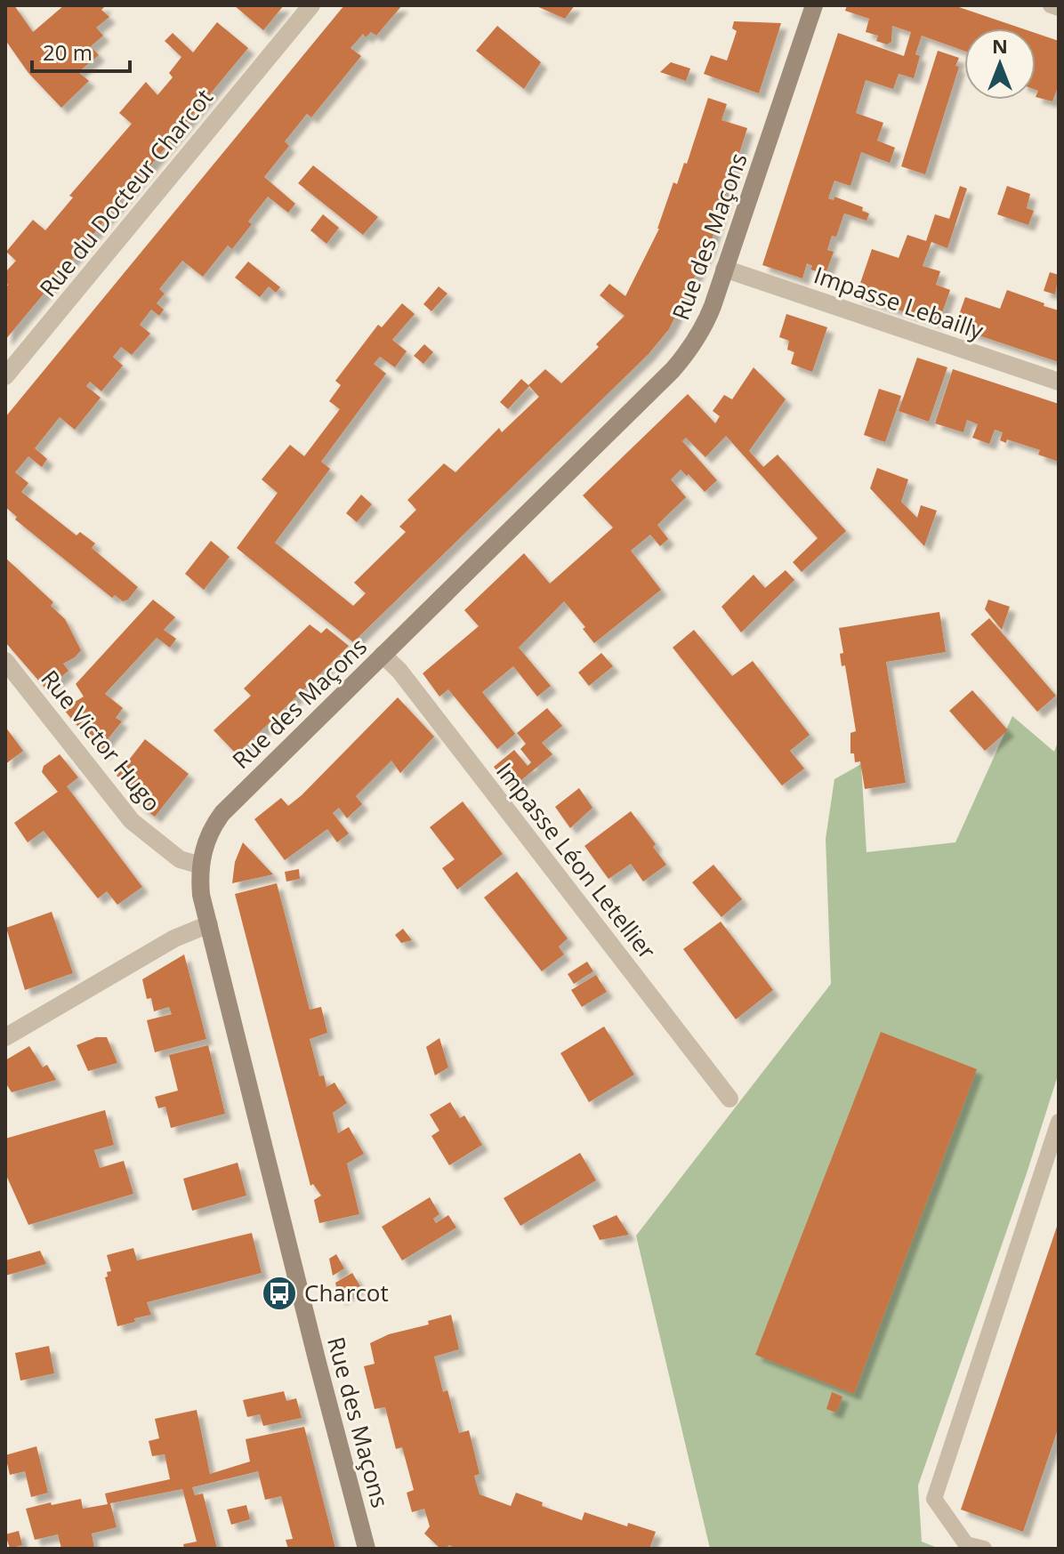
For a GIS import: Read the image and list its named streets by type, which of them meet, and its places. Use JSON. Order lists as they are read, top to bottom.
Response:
{
  "streets": {
    "main road": ["Rue des Maçons"],
    "street": [
      "Rue du Docteur Charcot",
      "Impasse Lebailly",
      "Rue Victor Hugo",
      "Impasse Léon Letellier"
    ]
  },
  "crossings": [
    ["Rue des Maçons", "Impasse Lebailly"],
    ["Rue des Maçons", "Rue Victor Hugo"],
    ["Rue des Maçons", "Impasse Léon Letellier"]
  ],
  "places": {
    "bus stop": ["Charcot"]
  },
  "scale_bar": "20 m",
  "north": "top"
}
